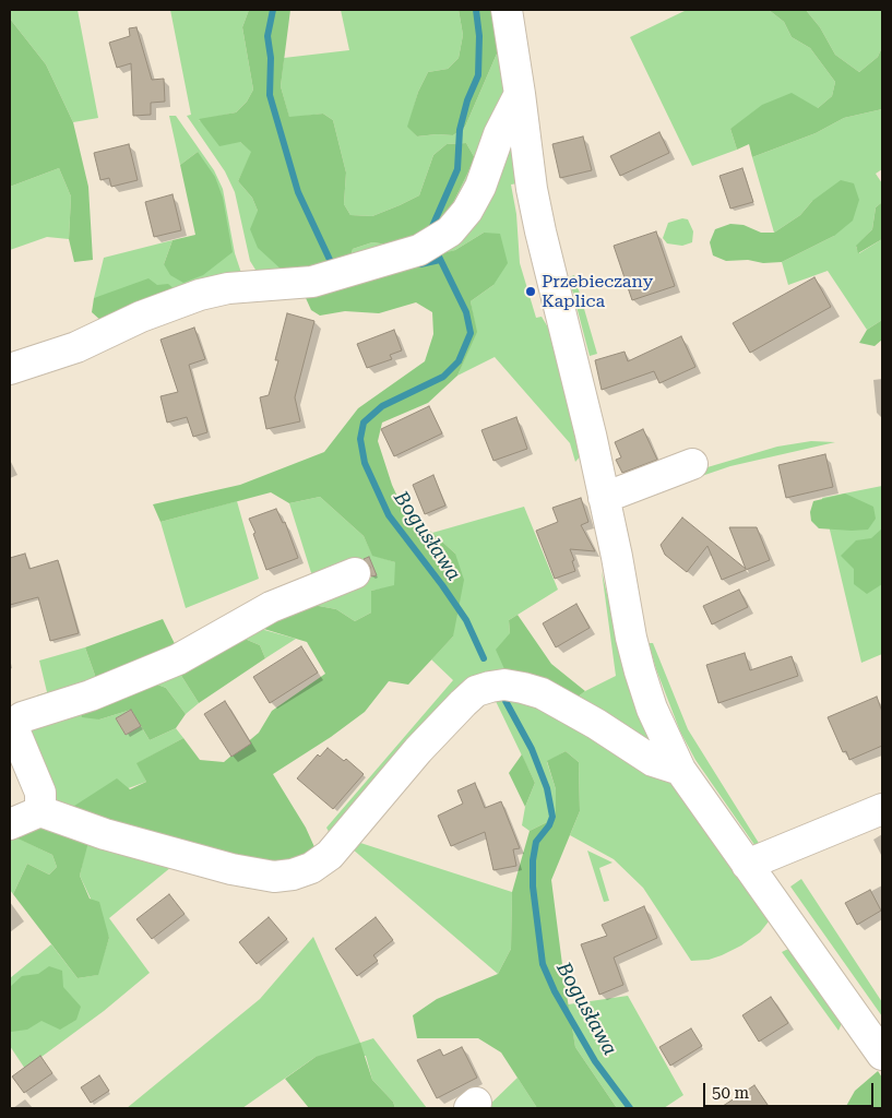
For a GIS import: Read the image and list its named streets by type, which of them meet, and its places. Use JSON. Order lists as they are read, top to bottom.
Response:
{
  "water": ["Bogusława"],
  "places": ["Przebieczany Kaplica"],
  "scale_bar": "50 m"
}
